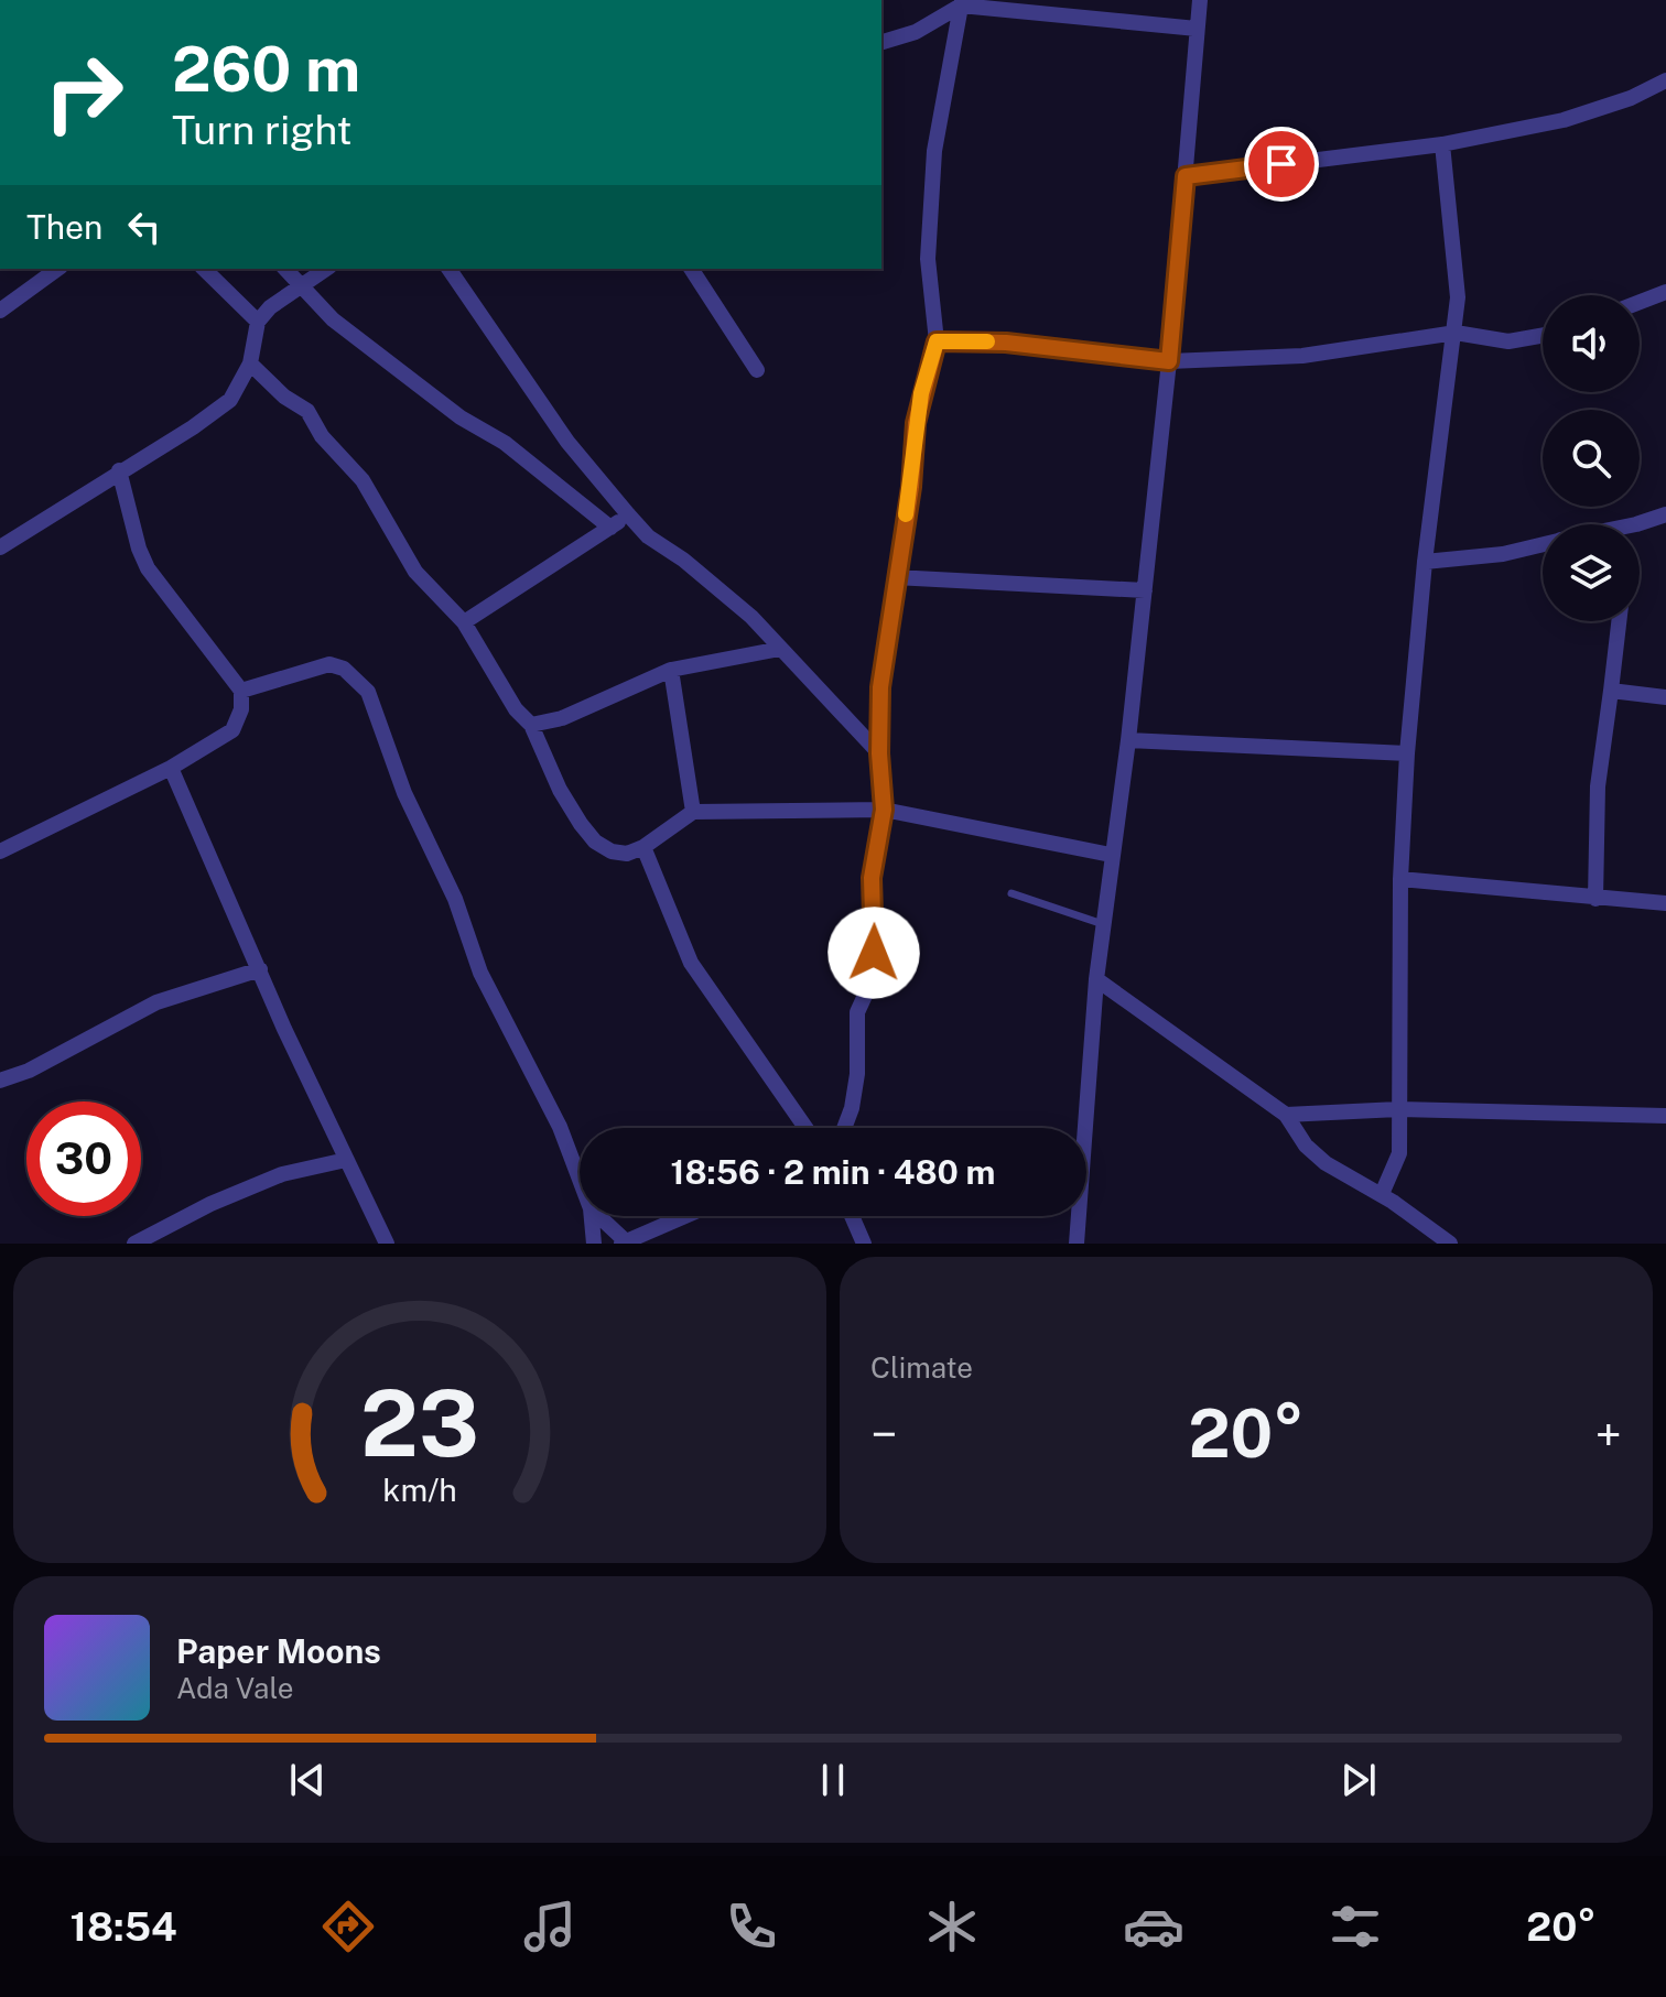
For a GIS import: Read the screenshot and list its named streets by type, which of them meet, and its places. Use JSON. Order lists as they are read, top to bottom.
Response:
{
  "page": {
    "turn": ["260 m", "Turn right"],
    "then": "Then",
    "limit": "30",
    "trip": "18:56 · 2 min · 480 m",
    "tile": "Climate",
    "heat": ["−", "20°", "+"],
    "song": ["Paper Moons", "Ada Vale"],
    "tabs": ["18:54", "20°"],
    "gauge": ["23", "km/h"]
  }
}
